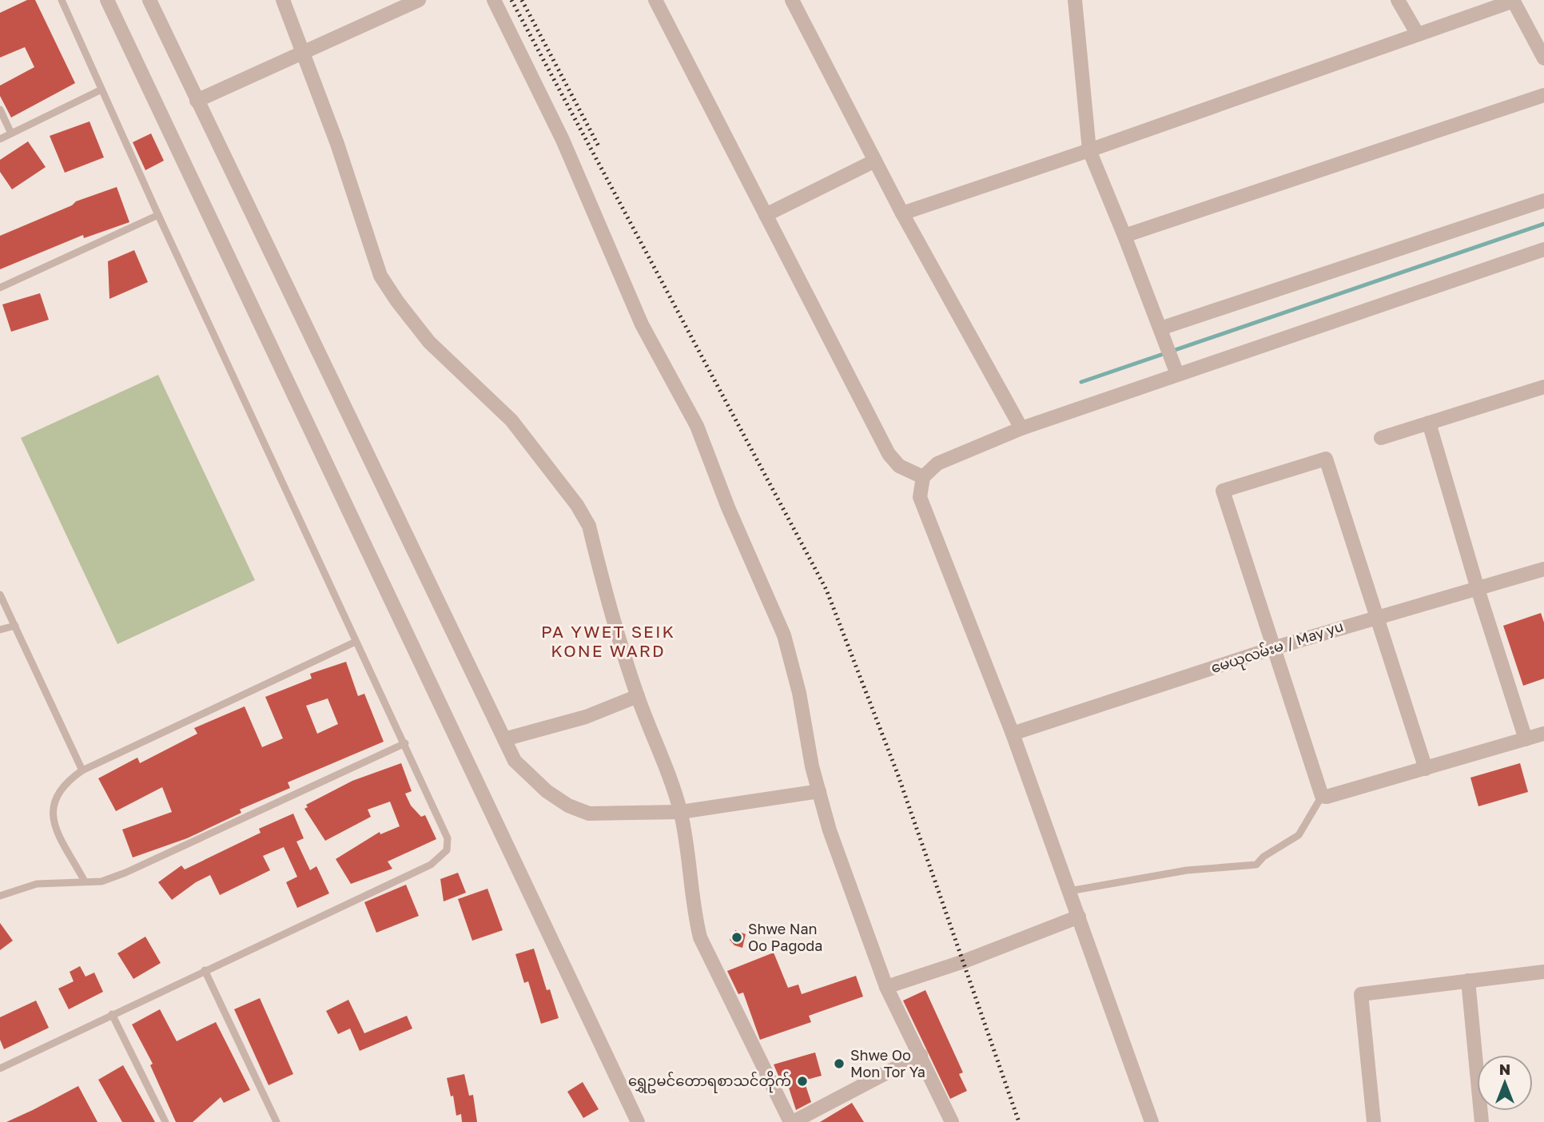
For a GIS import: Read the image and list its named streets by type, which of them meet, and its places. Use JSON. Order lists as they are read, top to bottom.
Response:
{
  "streets": {
    "street": ["မေယုလမ်းမ / May yu"]
  },
  "districts": ["PA YWET SEIK KONE WARD"],
  "places": ["Shwe Nan Oo Pagoda", "Shwe Oo Mon Tor Ya", "ရွှေဥမင်တောရစာသင်တိုက်"],
  "north": "top"
}
